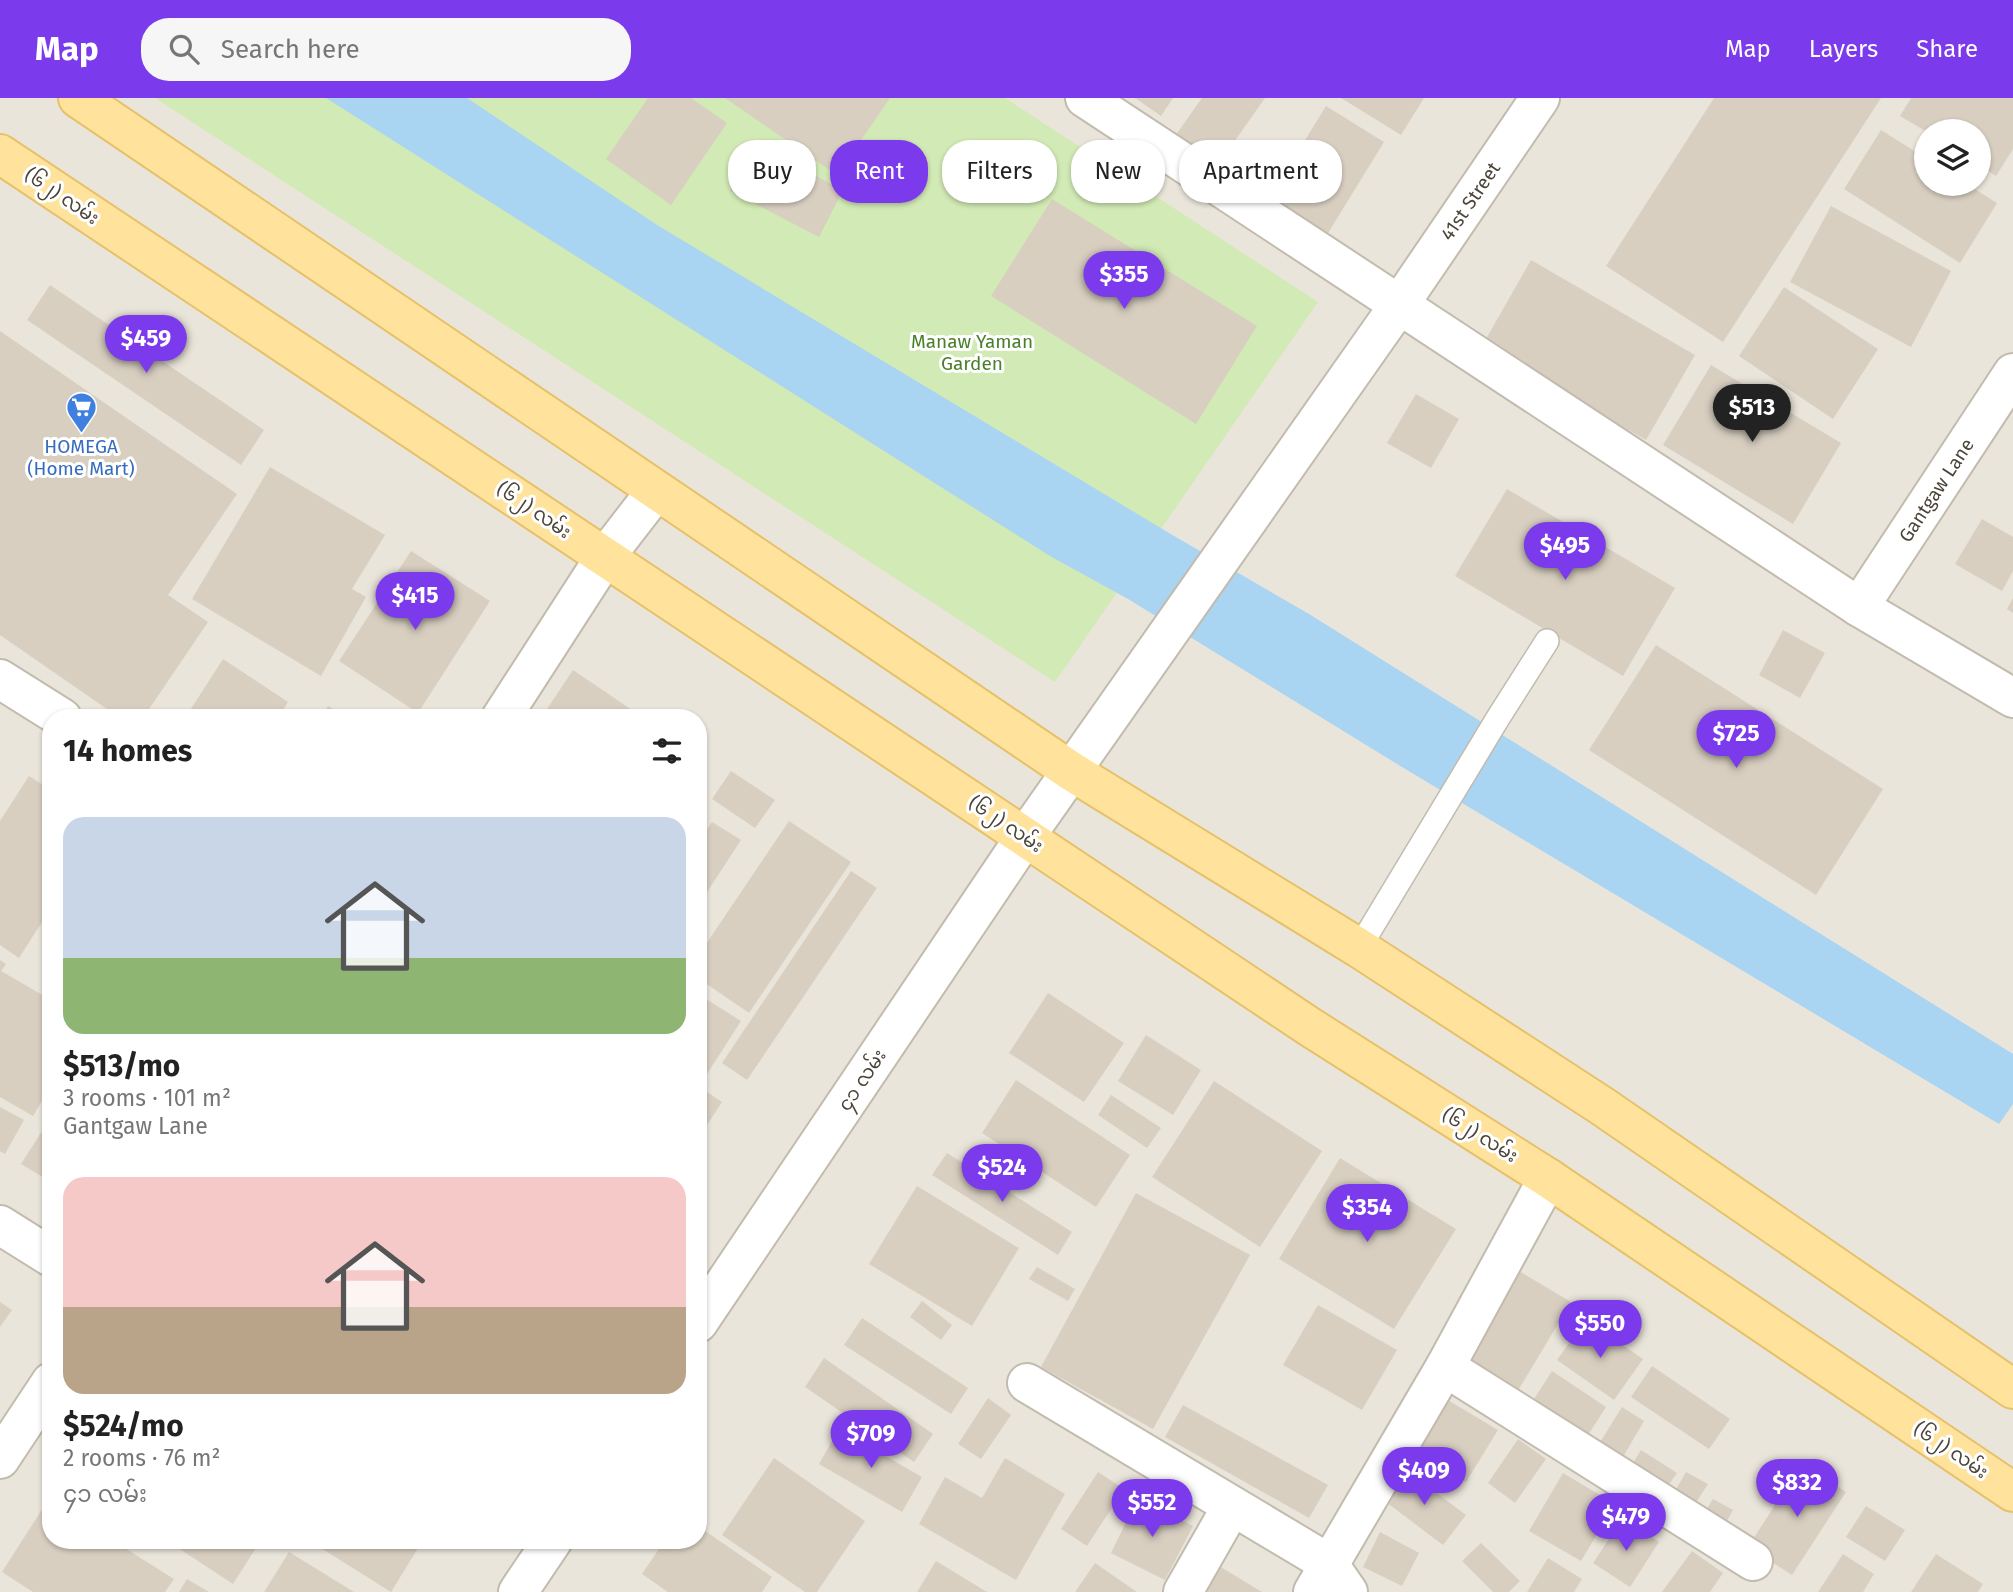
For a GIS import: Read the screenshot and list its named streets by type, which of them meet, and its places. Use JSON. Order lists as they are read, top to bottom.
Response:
{
  "streets": {
    "main road": ["(၆၂) လမ်း"],
    "street": ["41st Street", "Gantgaw Lane", "၄၁ လမ်း"]
  },
  "crossings": [
    ["(၆၂) လမ်း", "၄၁ လမ်း"],
    ["41st Street", "၄၁ လမ်း"]
  ],
  "parks": ["Manaw Yaman Garden"],
  "places": {
    "supermarket": ["HOMEGA (Home Mart)"]
  },
  "page": {
    "header": "Map",
    "search": "Search here",
    "nav": ["Map", "Layers", "Share"],
    "chip": [
      "Buy",
      "Rent",
      "Filters",
      "New",
      "Apartment"
    ],
    "price": [
      "$355",
      "$459",
      "$513",
      "$495",
      "$415",
      "$725",
      "$524",
      "$354",
      "$550",
      "$709",
      "$409",
      "$832",
      "$552",
      "$479"
    ],
    "heading": "14 homes",
    "list": [
      {
        "name": "$513/mo",
        "note": "3 rooms · 101 m² · Gantgaw Lane"
      },
      {
        "name": "$524/mo",
        "note": "2 rooms · 76 m² · ၄၁ လမ်း"
      }
    ]
  }
}
